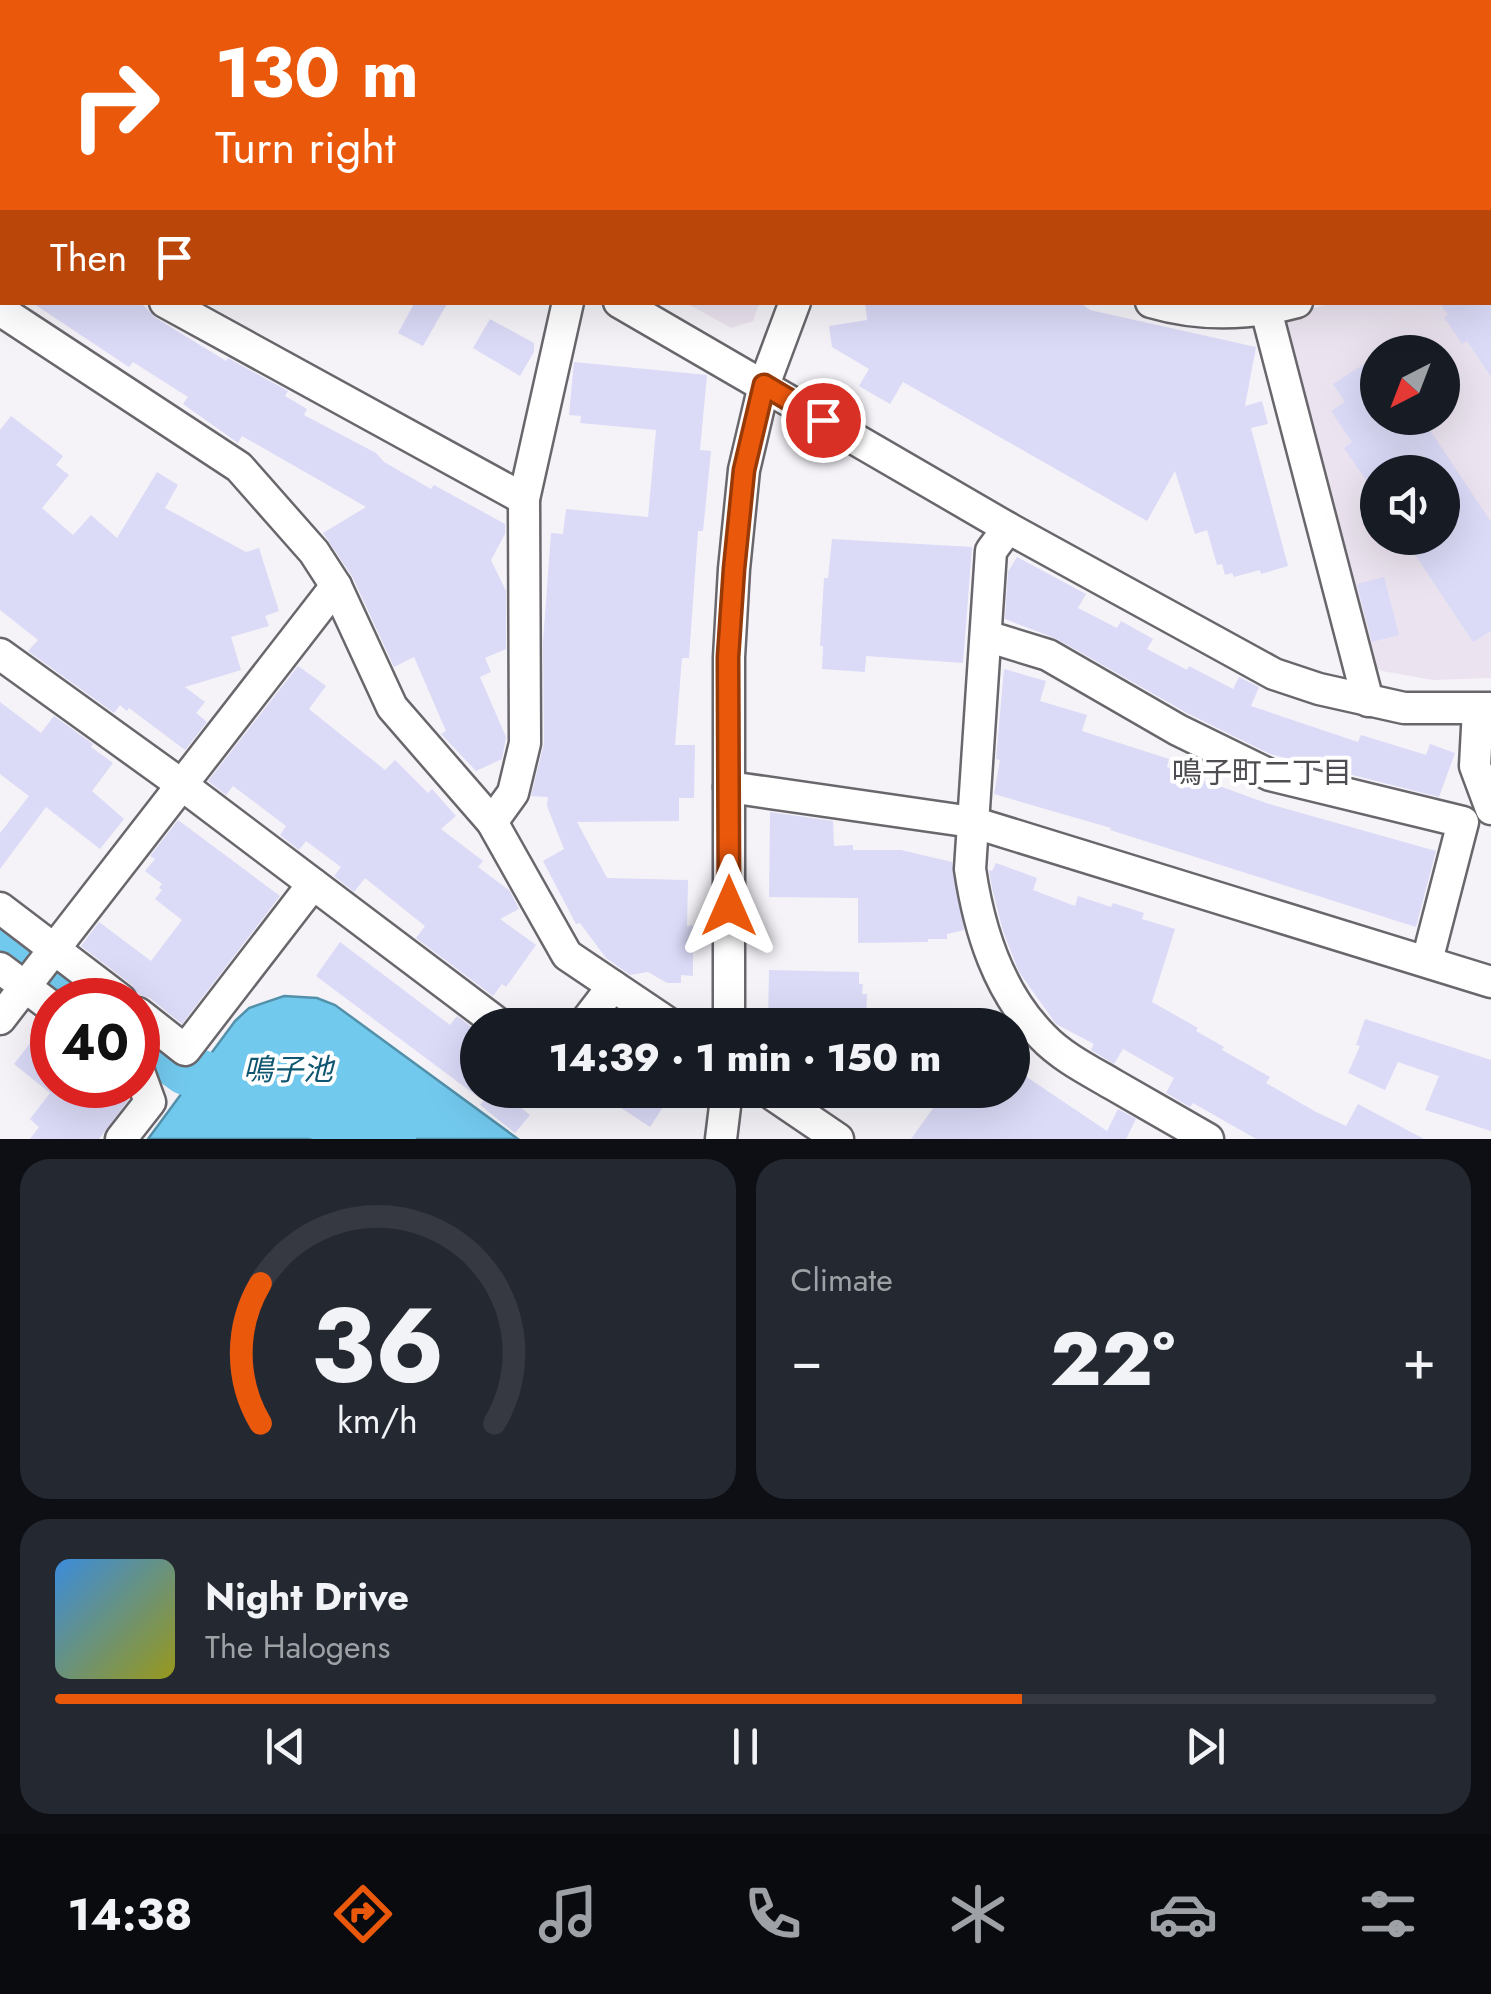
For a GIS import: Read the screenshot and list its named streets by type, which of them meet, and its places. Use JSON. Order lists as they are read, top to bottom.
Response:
{
  "districts": ["鳴子町二丁目"],
  "water": ["鳴子池"],
  "north": "bottom left",
  "page": {
    "turn": ["130 m", "Turn right"],
    "then": "Then",
    "limit": "40",
    "trip": "14:39 · 1 min · 150 m",
    "tile": "Climate",
    "heat": ["−", "22°", "+"],
    "song": ["Night Drive", "The Halogens"],
    "tabs": "14:38",
    "gauge": ["36", "km/h"]
  }
}
